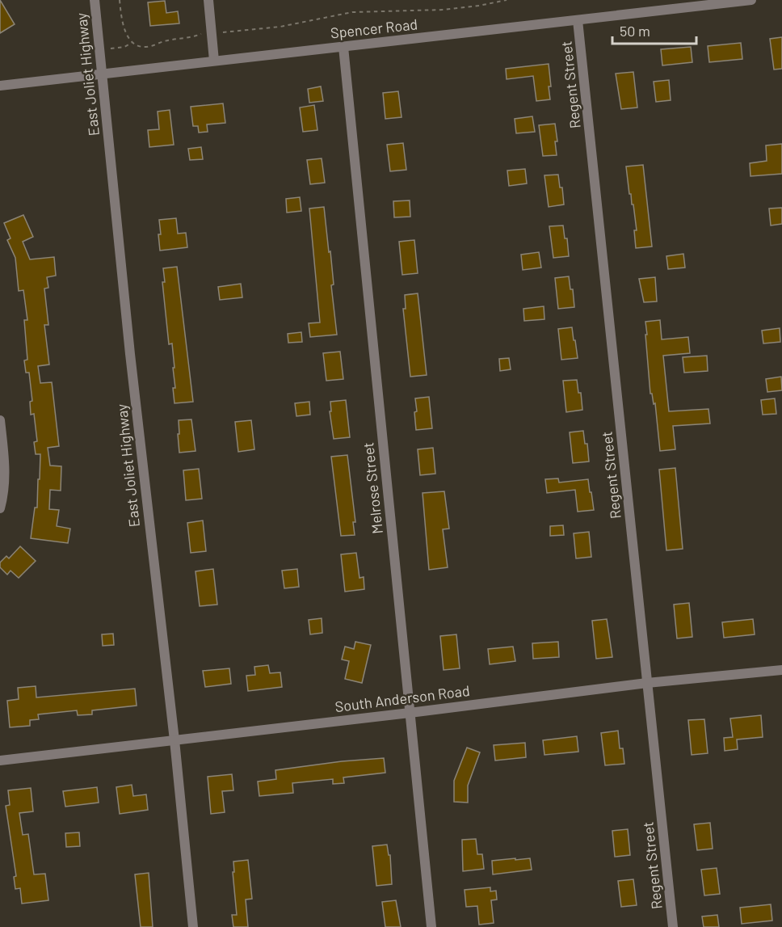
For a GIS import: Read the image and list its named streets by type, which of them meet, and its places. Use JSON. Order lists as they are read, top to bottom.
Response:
{
  "streets": {
    "street": [
      "Spencer Road",
      "East Joliet Highway",
      "Regent Street",
      "Melrose Street",
      "South Anderson Road"
    ]
  },
  "crossings": [
    ["Spencer Road", "East Joliet Highway"],
    ["Spencer Road", "Regent Street"],
    ["Spencer Road", "Melrose Street"],
    ["East Joliet Highway", "South Anderson Road"],
    ["Regent Street", "South Anderson Road"],
    ["Melrose Street", "South Anderson Road"]
  ],
  "scale_bar": "50 m"
}
